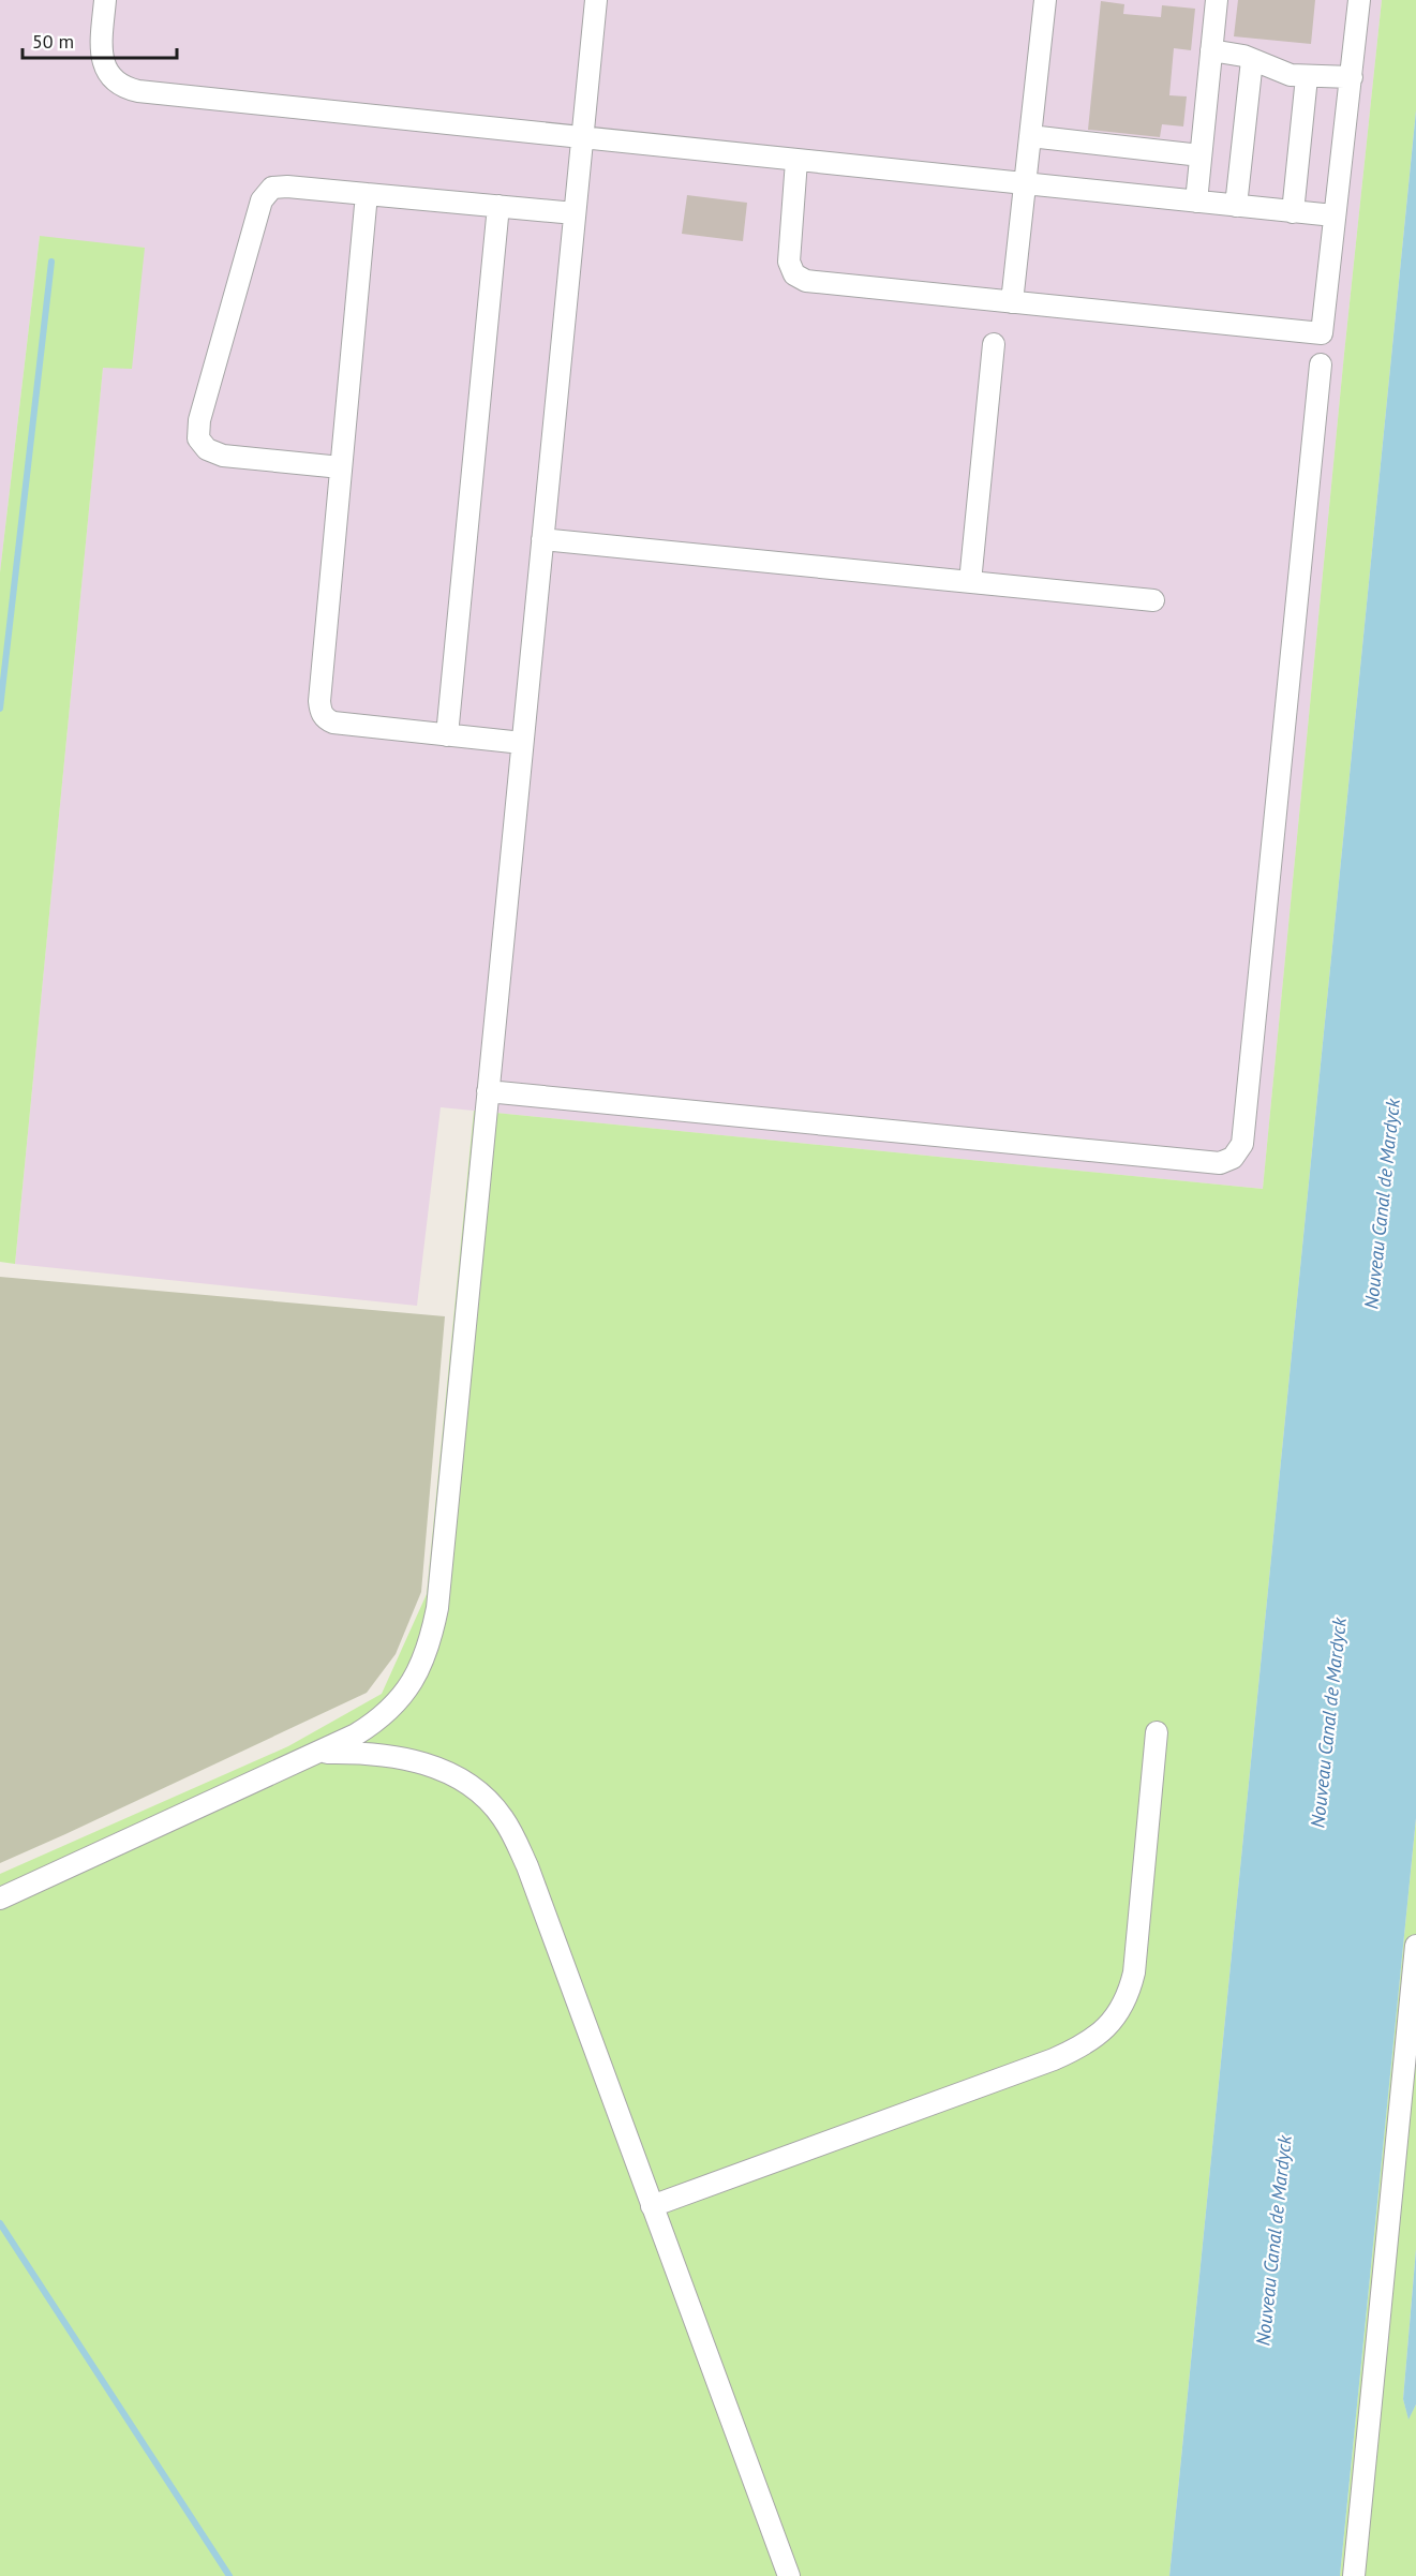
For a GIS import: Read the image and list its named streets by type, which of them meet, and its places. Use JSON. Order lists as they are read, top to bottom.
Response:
{
  "water": ["Nouveau Canal de Mardyck"],
  "scale_bar": "50 m"
}
